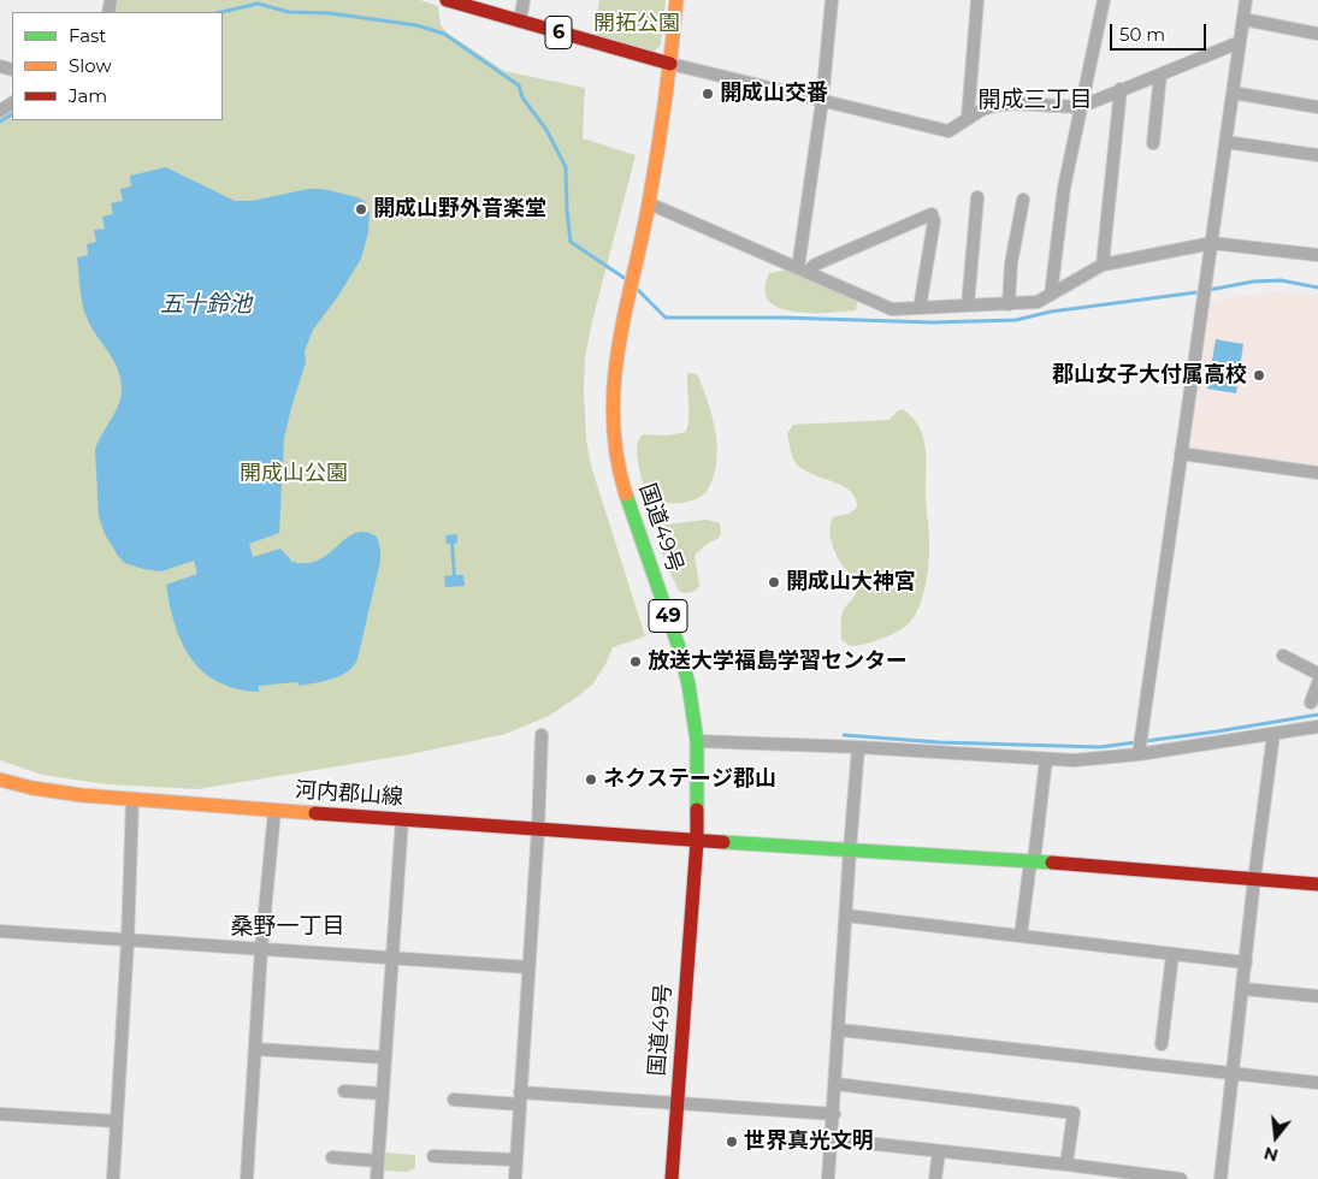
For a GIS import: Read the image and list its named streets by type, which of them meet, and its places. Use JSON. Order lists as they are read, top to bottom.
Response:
{
  "streets": {
    "main road": [
      "6",
      "国道49号",
      "49",
      "河内郡山線"
    ]
  },
  "crossings": [
    ["6", "国道49号"],
    ["国道49号", "河内郡山線"]
  ],
  "districts": ["開成三丁目", "桑野一丁目"],
  "water": ["五十鈴池"],
  "parks": ["開拓公園", "開成山公園"],
  "places": [
    "開成山交番",
    "開成山野外音楽堂",
    "郡山女子大付属高校",
    "開成山大神宮",
    "放送大学福島学習センター",
    "ネクステージ郡山",
    "世界真光文明"
  ],
  "legend": ["Fast", "Slow", "Jam"],
  "scale_bar": "50 m",
  "north": "bottom"
}
